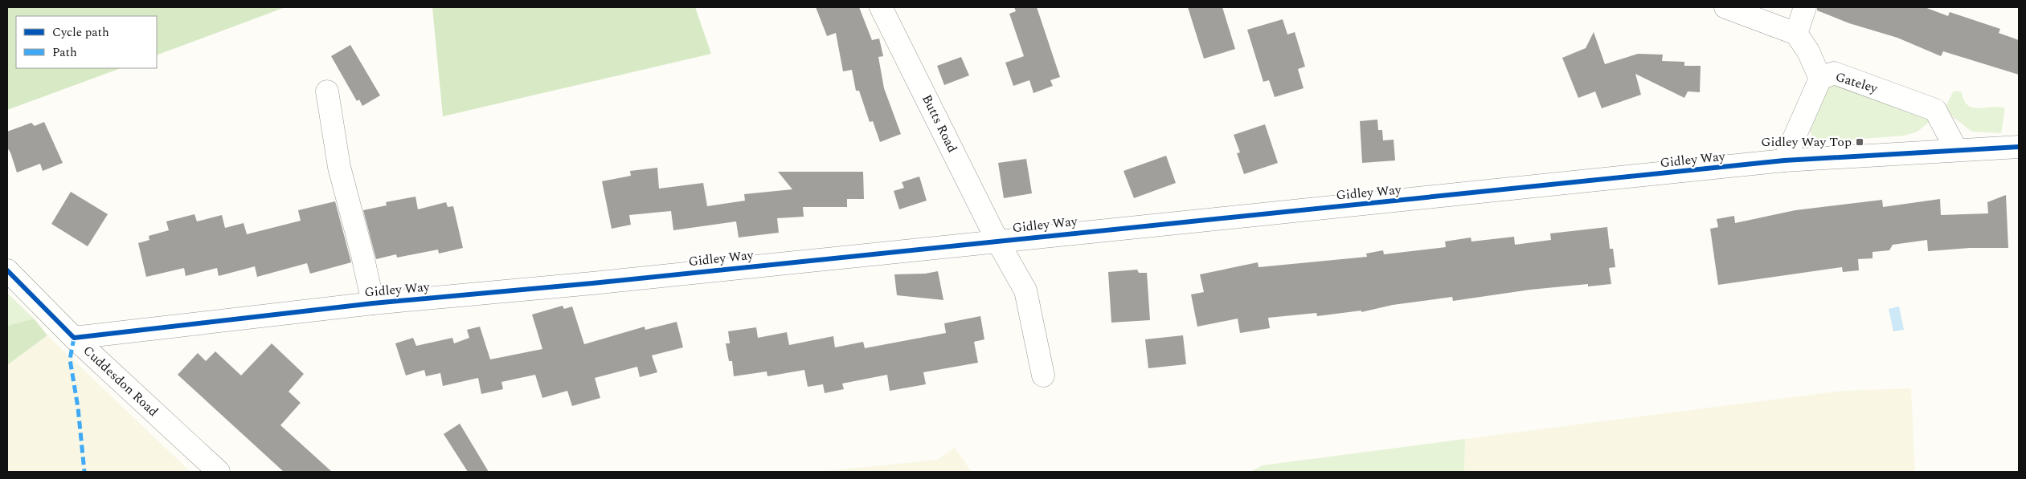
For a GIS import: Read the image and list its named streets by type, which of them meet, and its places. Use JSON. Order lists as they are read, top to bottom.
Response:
{
  "streets": {
    "street": [
      "Gateley",
      "Butts Road",
      "Gidley Way",
      "Cuddesdon Road"
    ]
  },
  "crossings": [
    ["Gateley", "Gidley Way"],
    ["Butts Road", "Gidley Way"],
    ["Gidley Way", "Cuddesdon Road"]
  ],
  "places": {
    "transit": ["Gidley Way Top"]
  },
  "legend": ["Cycle path", "Path"]
}
